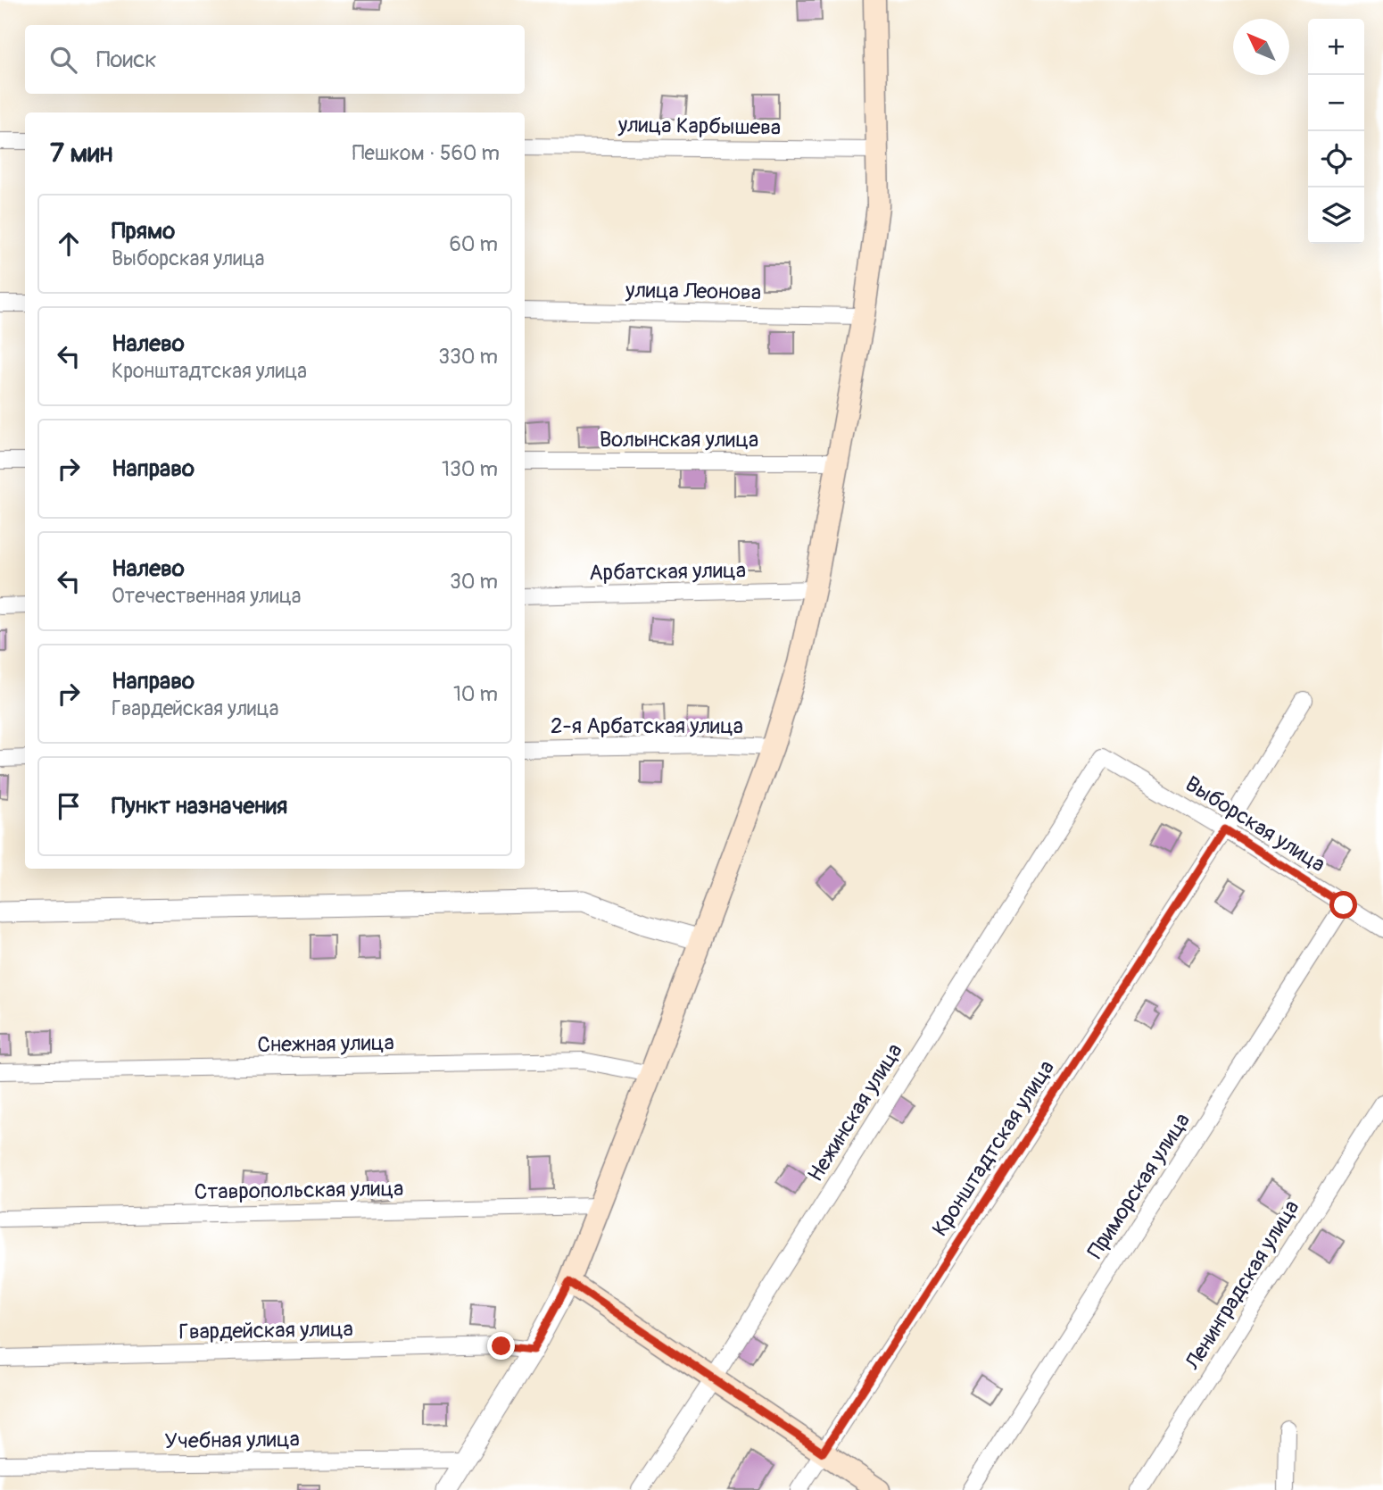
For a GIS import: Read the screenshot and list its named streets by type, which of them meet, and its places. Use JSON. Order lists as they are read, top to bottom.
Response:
{
  "streets": {
    "street": [
      "улица Карбышева",
      "улица Леонова",
      "Волынская улица",
      "Арбатская улица",
      "2-я Арбатская улица",
      "Выборская улица",
      "Снежная улица",
      "Нежинская улица",
      "Кронштадтская улица",
      "Приморская улица",
      "Ставропольская улица",
      "Ленинградская улица",
      "Гвардейская улица",
      "Учебная улица"
    ]
  },
  "crossings": [
    ["Выборская улица", "Нежинская улица"],
    ["Выборская улица", "Кронштадтская улица"],
    ["Выборская улица", "Приморская улица"]
  ],
  "north": "top left",
  "page": {
    "map_buttons": ["+", "−"],
    "search": "Поиск",
    "heading": ["7 мин", "Пешком · 560 m"],
    "list": [
      ["Прямо", "Выборская улица", "60 m"],
      ["Налево", "Кронштадтская улица", "330 m"],
      ["Направо", "130 m"],
      ["Налево", "Отечественная улица", "30 m"],
      ["Направо", "Гвардейская улица", "10 m"],
      "Пункт назначения"
    ]
  }
}
